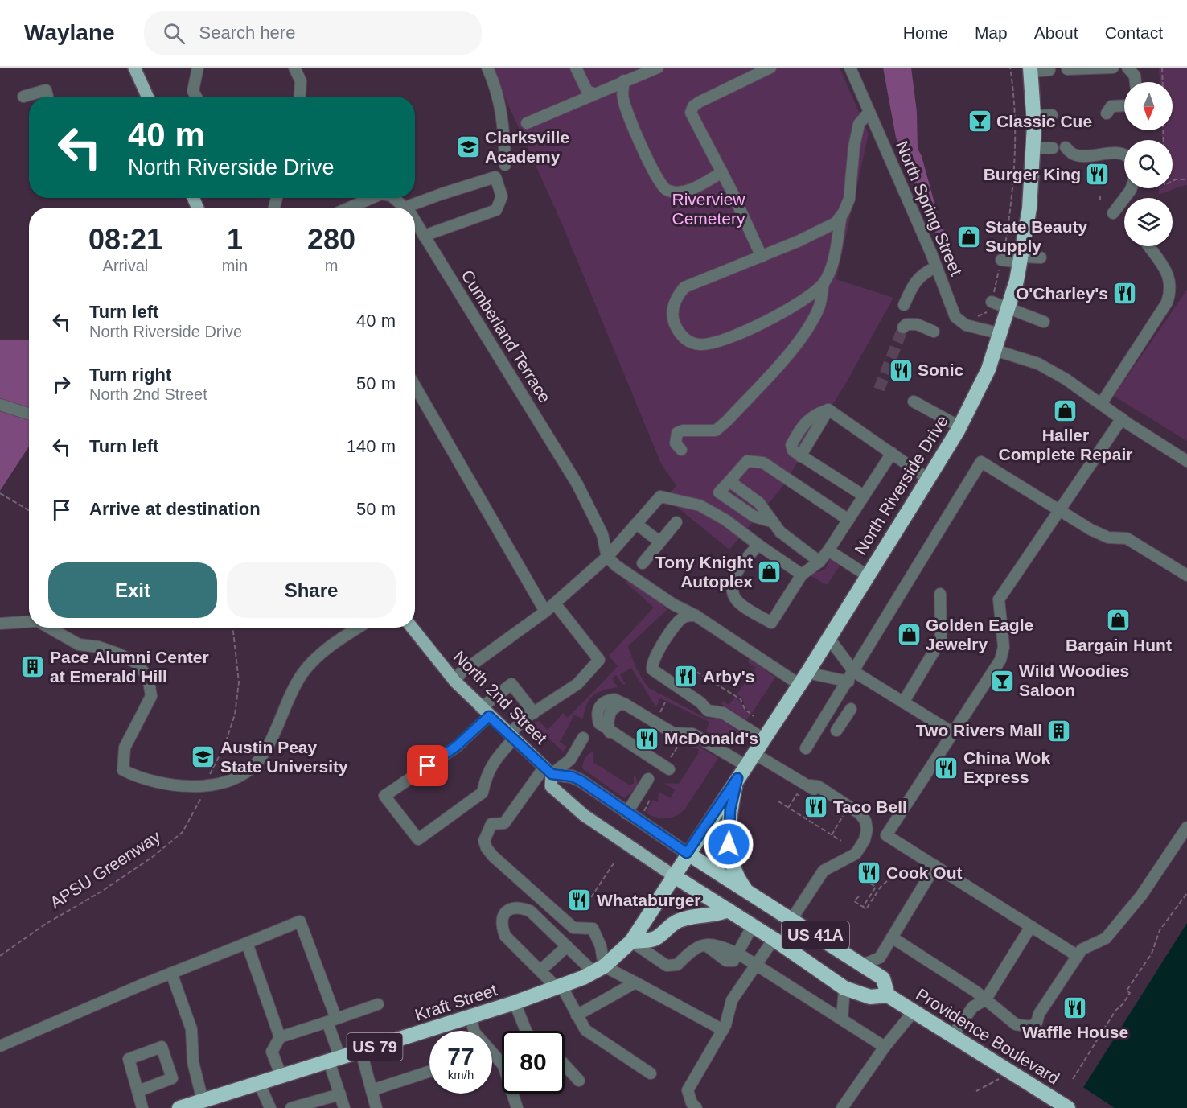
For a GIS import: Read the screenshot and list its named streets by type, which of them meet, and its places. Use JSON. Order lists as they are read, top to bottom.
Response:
{
  "streets": {
    "highway": [
      "North Riverside Drive",
      "North 2nd Street",
      "US 41A",
      "Kraft Street",
      "Providence Boulevard",
      "US 79"
    ],
    "street": ["North Spring Street", "Cumberland Terrace"],
    "path": ["APSU Greenway"]
  },
  "crossings": [
    ["North Spring Street", "North Riverside Drive"],
    ["North Riverside Drive", "North 2nd Street"],
    ["North Riverside Drive", "US 41A"],
    ["North Riverside Drive", "Kraft Street"],
    ["North 2nd Street", "US 41A"],
    ["North 2nd Street", "Kraft Street"],
    ["North 2nd Street", "Providence Boulevard"],
    ["US 41A", "Providence Boulevard"]
  ],
  "parks": ["Riverview Cemetery"],
  "places": {
    "bar": ["Classic Cue", "Wild Woodies Saloon"],
    "school or university": ["Clarksville Academy", "Austin Peay State University"],
    "restaurant": [
      "Burger King",
      "O'Charley's",
      "Sonic",
      "Arby's",
      "McDonald's",
      "China Wok Express",
      "Taco Bell",
      "Cook Out",
      "Whataburger",
      "Waffle House"
    ],
    "shop": [
      "State Beauty Supply",
      "Haller Complete Repair",
      "Tony Knight Autoplex",
      "Bargain Hunt",
      "Golden Eagle Jewelry"
    ],
    "building": ["Pace Alumni Center at Emerald Hill", "Two Rivers Mall"]
  },
  "north": "bottom",
  "page": {
    "header": "Waylane",
    "search": "Search here",
    "nav": [
      "Home",
      "Map",
      "About",
      "Contact"
    ],
    "turn": ["40 m", "North Riverside Drive"],
    "eta": [
      "08:21",
      "Arrival",
      "1",
      "min",
      "280",
      "m"
    ],
    "list": [
      {
        "name": "Turn left",
        "note": "North Riverside Drive",
        "value": "40 m"
      },
      {
        "name": "Turn right",
        "note": "North 2nd Street",
        "value": "50 m"
      },
      {
        "name": "Turn left",
        "value": "140 m"
      },
      {
        "name": "Arrive at destination",
        "value": "50 m"
      }
    ],
    "buttons": ["Exit", "Share"],
    "speed": "77 km/h",
    "limit": "80"
  }
}
